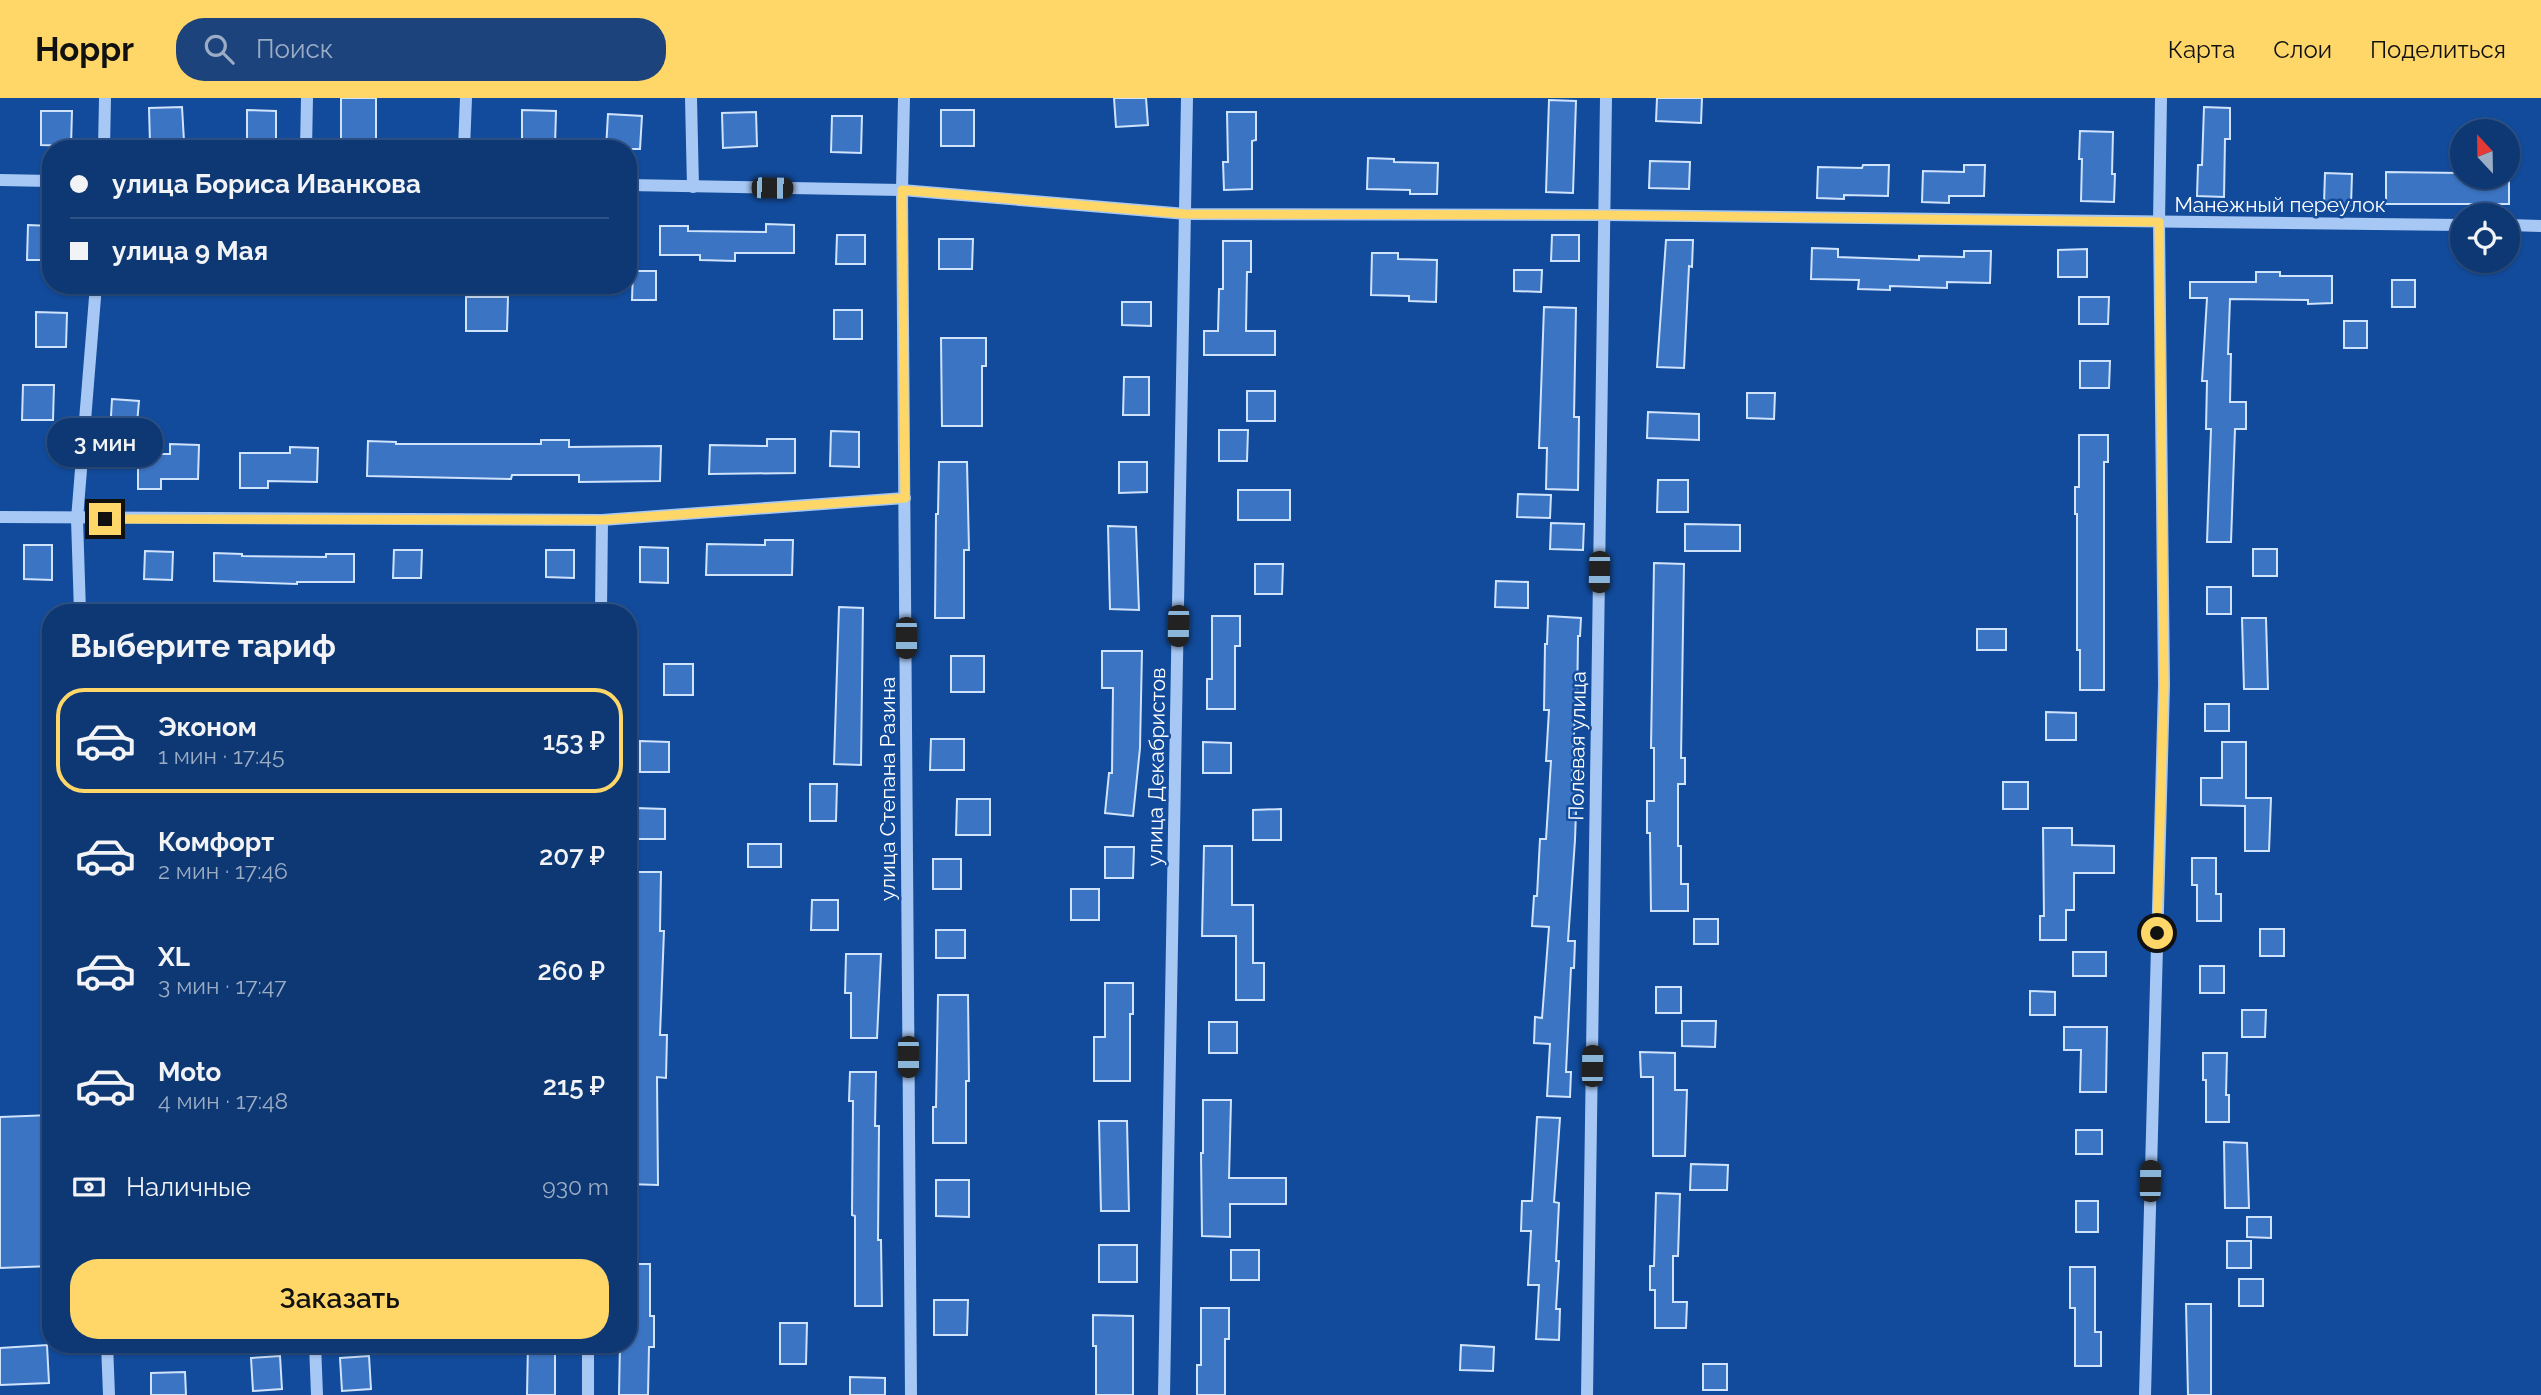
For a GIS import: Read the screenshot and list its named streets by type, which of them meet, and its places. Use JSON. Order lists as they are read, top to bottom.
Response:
{
  "streets": {
    "street": [
      "Манежный переулок",
      "Полевая улица",
      "улица Декабристов",
      "улица Степана Разина"
    ]
  },
  "crossings": [
    ["Манежный переулок", "Полевая улица"],
    ["Манежный переулок", "улица Декабристов"],
    ["Манежный переулок", "улица Степана Разина"]
  ],
  "north": "top",
  "page": {
    "header": "Hoppr",
    "search": "Поиск",
    "nav": ["Карта", "Слои", "Поделиться"],
    "banner": ["улица Бориса Иванкова", "улица 9 Мая"],
    "bubble": "3 мин",
    "heading": "Выберите тариф",
    "list": [
      {
        "name": "Эконом",
        "note": "1 мин · 17:45",
        "value": "153 ₽"
      },
      {
        "name": "Комфорт",
        "note": "2 мин · 17:46",
        "value": "207 ₽"
      },
      {
        "name": "XL",
        "note": "3 мин · 17:47",
        "value": "260 ₽"
      },
      {
        "name": "Moto",
        "note": "4 мин · 17:48",
        "value": "215 ₽"
      }
    ],
    "pay": ["Наличные", "930 m"],
    "buttons": "Заказать"
  }
}
